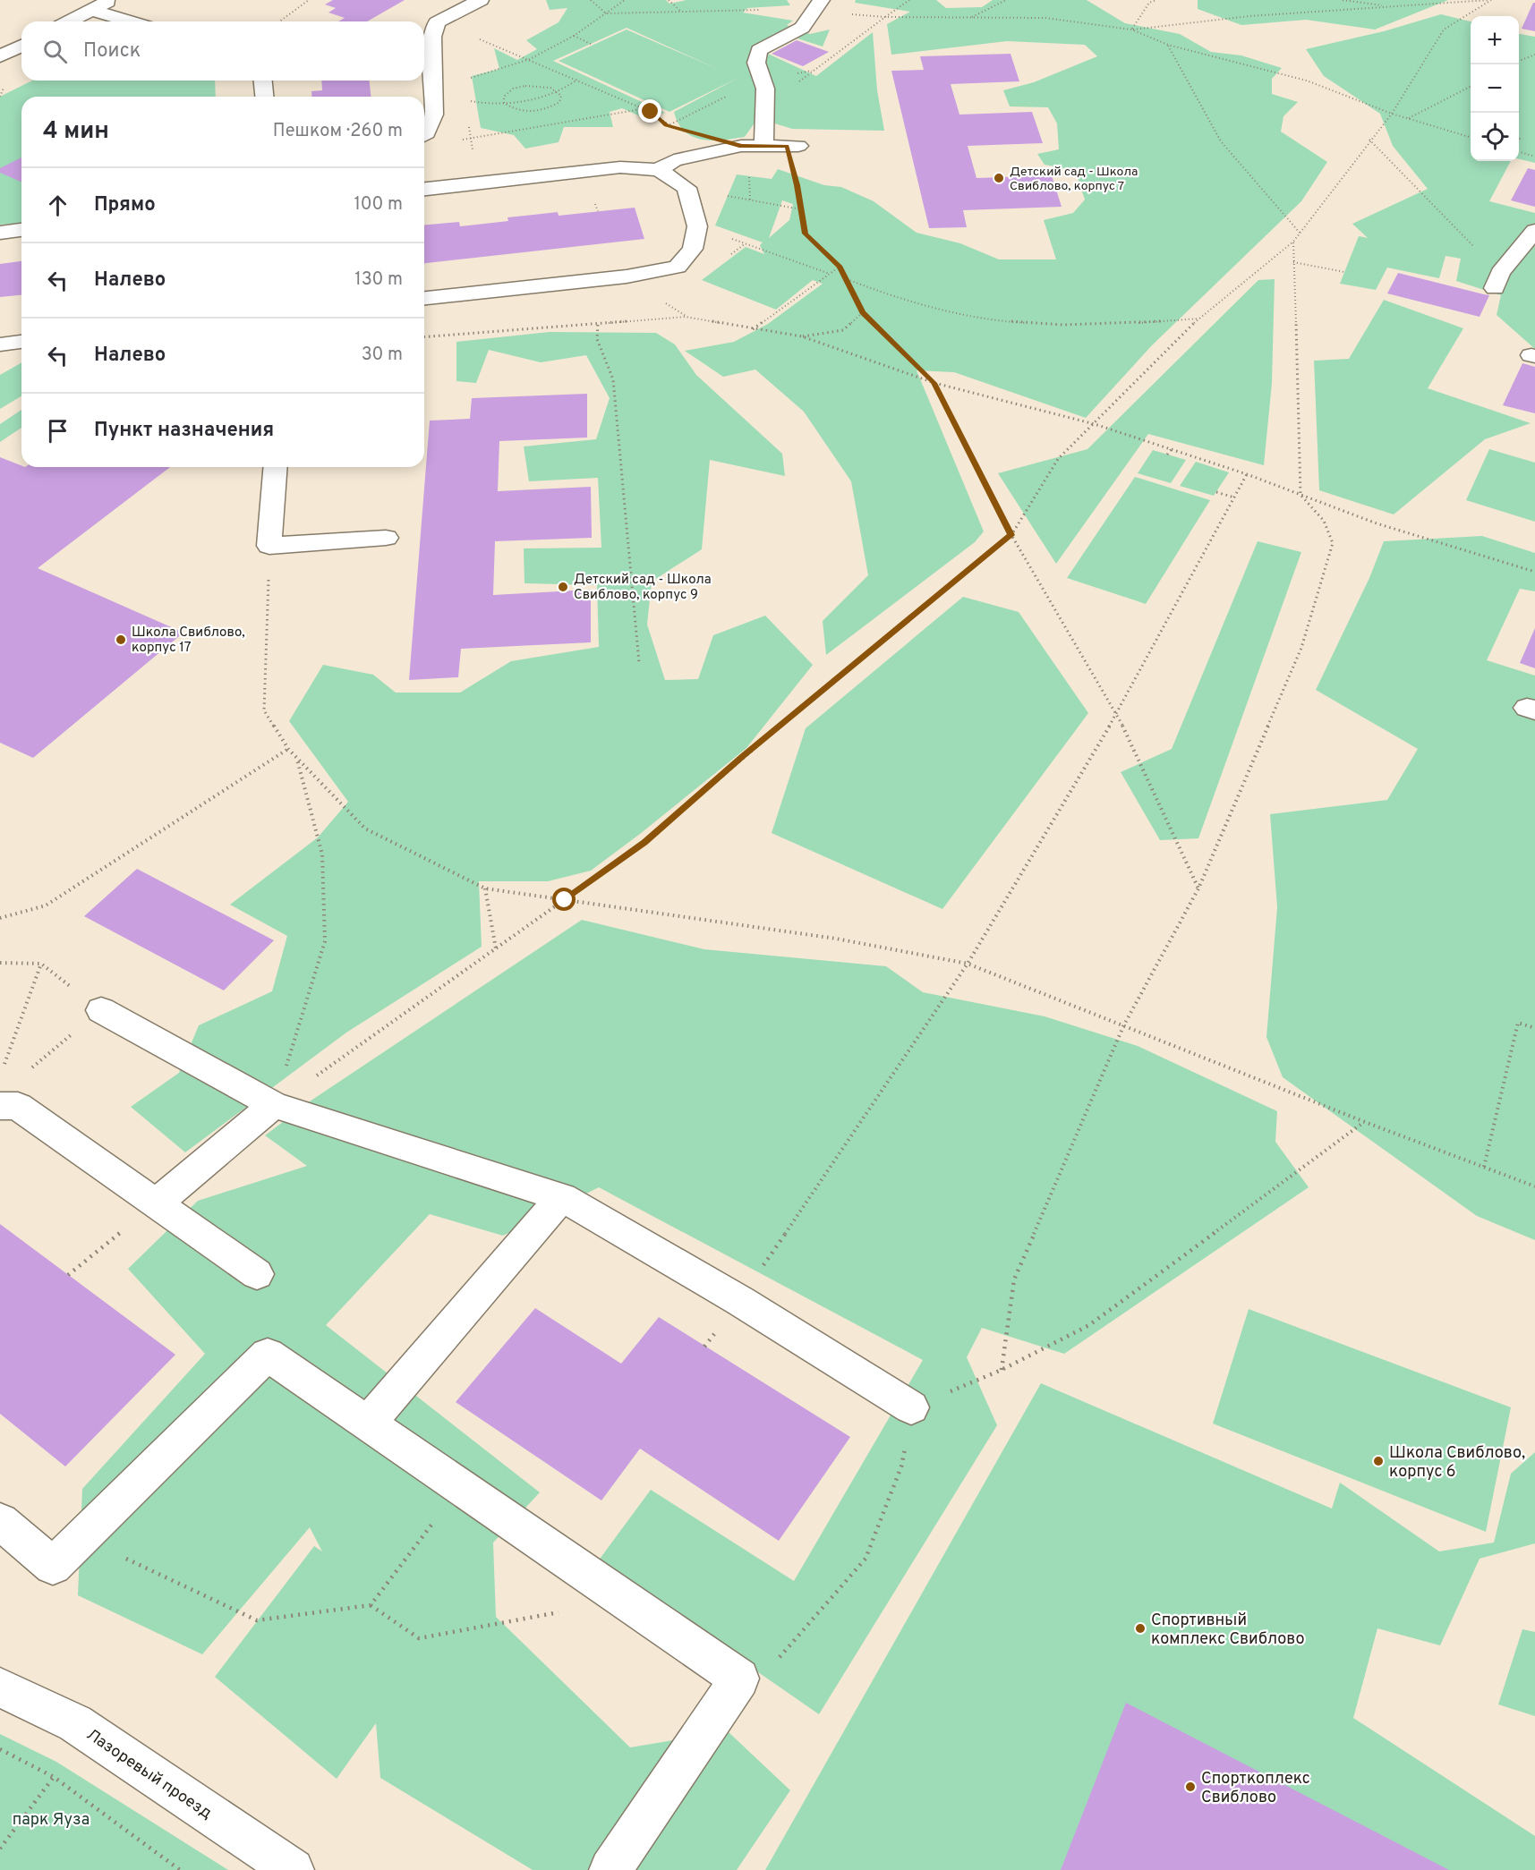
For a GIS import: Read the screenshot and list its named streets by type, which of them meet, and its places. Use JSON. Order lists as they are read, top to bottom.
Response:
{
  "streets": {
    "street": ["Лазоревый проезд"]
  },
  "parks": ["парк Яуза"],
  "places": [
    "Детский сад - Школа Свиблово, корпус 7",
    "Детский сад - Школа Свиблово, корпус 9",
    "Школа Свиблово, корпус 17",
    "Школа Свиблово, корпус 6",
    "Спортивный комплекс Свиблово",
    "Спорткоплекс Свиблово"
  ],
  "page": {
    "map_buttons": ["+", "−"],
    "search": "Поиск",
    "heading": ["4 мин", "Пешком · 260 m"],
    "list": [
      ["Прямо", "100 m"],
      ["Налево", "130 m"],
      ["Налево", "30 m"],
      "Пункт назначения"
    ]
  }
}
